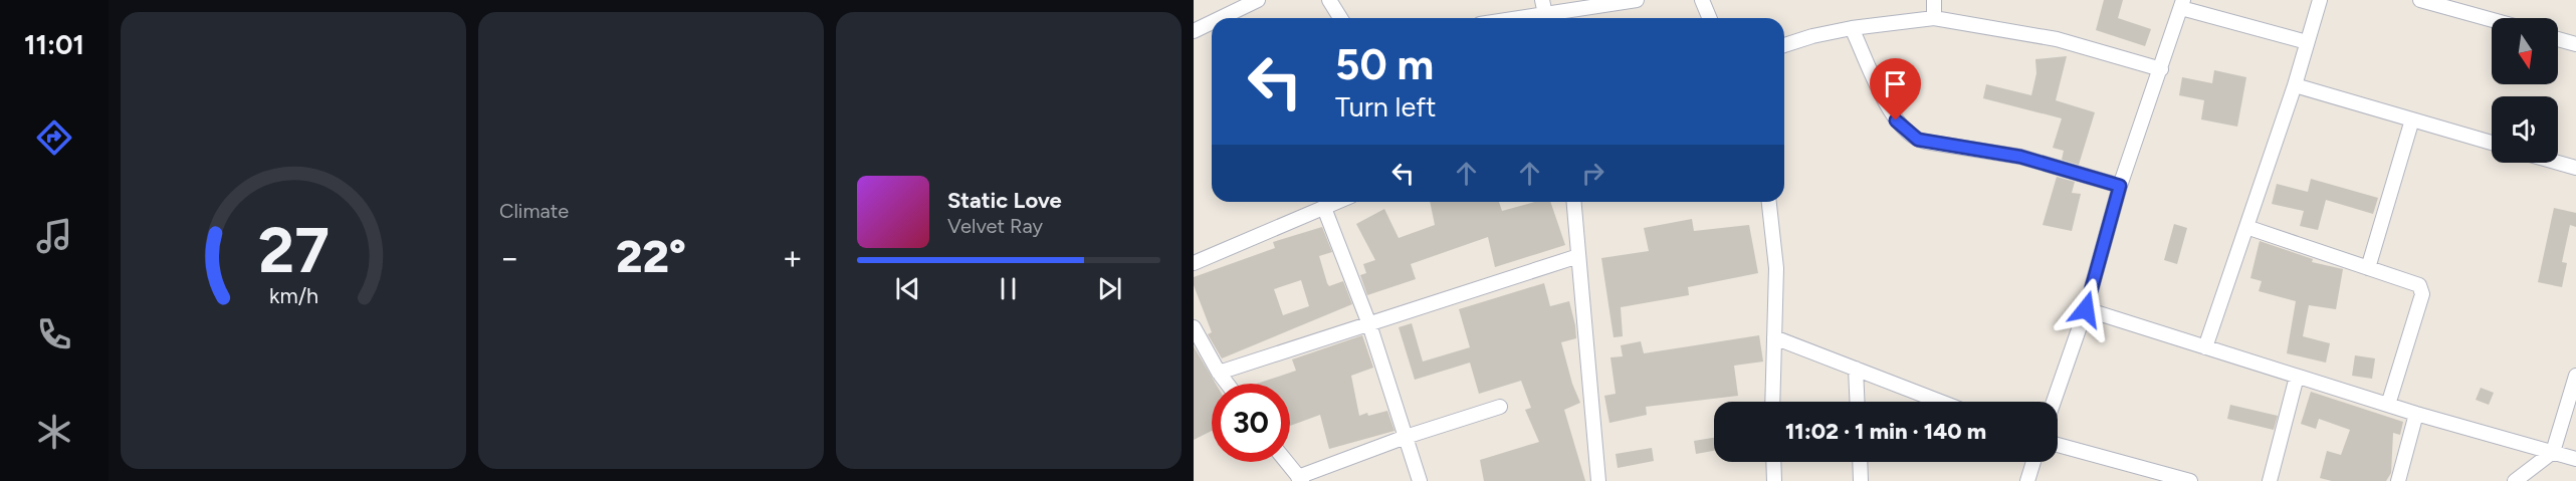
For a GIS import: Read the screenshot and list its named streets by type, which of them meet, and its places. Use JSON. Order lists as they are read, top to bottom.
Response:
{
  "north": "bottom",
  "page": {
    "tabs": "11:01",
    "tile": "Climate",
    "turn": ["50 m", "Turn left"],
    "song": ["Static Love", "Velvet Ray"],
    "heat": ["−", "22°", "+"],
    "limit": "30",
    "trip": "11:02 · 1 min · 140 m",
    "gauge": ["27", "km/h"]
  }
}
